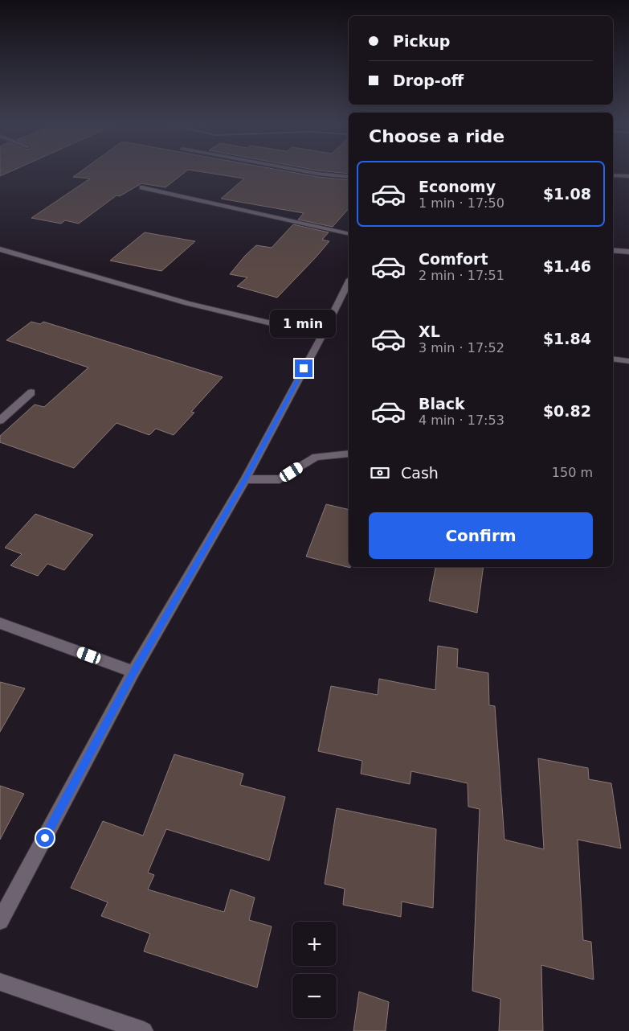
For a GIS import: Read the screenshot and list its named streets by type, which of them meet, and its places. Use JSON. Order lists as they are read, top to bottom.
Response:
{
  "page": {
    "banner": ["Pickup", "Drop-off"],
    "heading": "Choose a ride",
    "list": [
      {
        "name": "Economy",
        "note": "1 min · 17:50",
        "value": "$1.08"
      },
      {
        "name": "Comfort",
        "note": "2 min · 17:51",
        "value": "$1.46"
      },
      {
        "name": "XL",
        "note": "3 min · 17:52",
        "value": "$1.84"
      },
      {
        "name": "Black",
        "note": "4 min · 17:53",
        "value": "$0.82"
      }
    ],
    "bubble": "1 min",
    "pay": ["Cash", "150 m"],
    "buttons": "Confirm",
    "map_buttons": ["+", "−"]
  }
}
